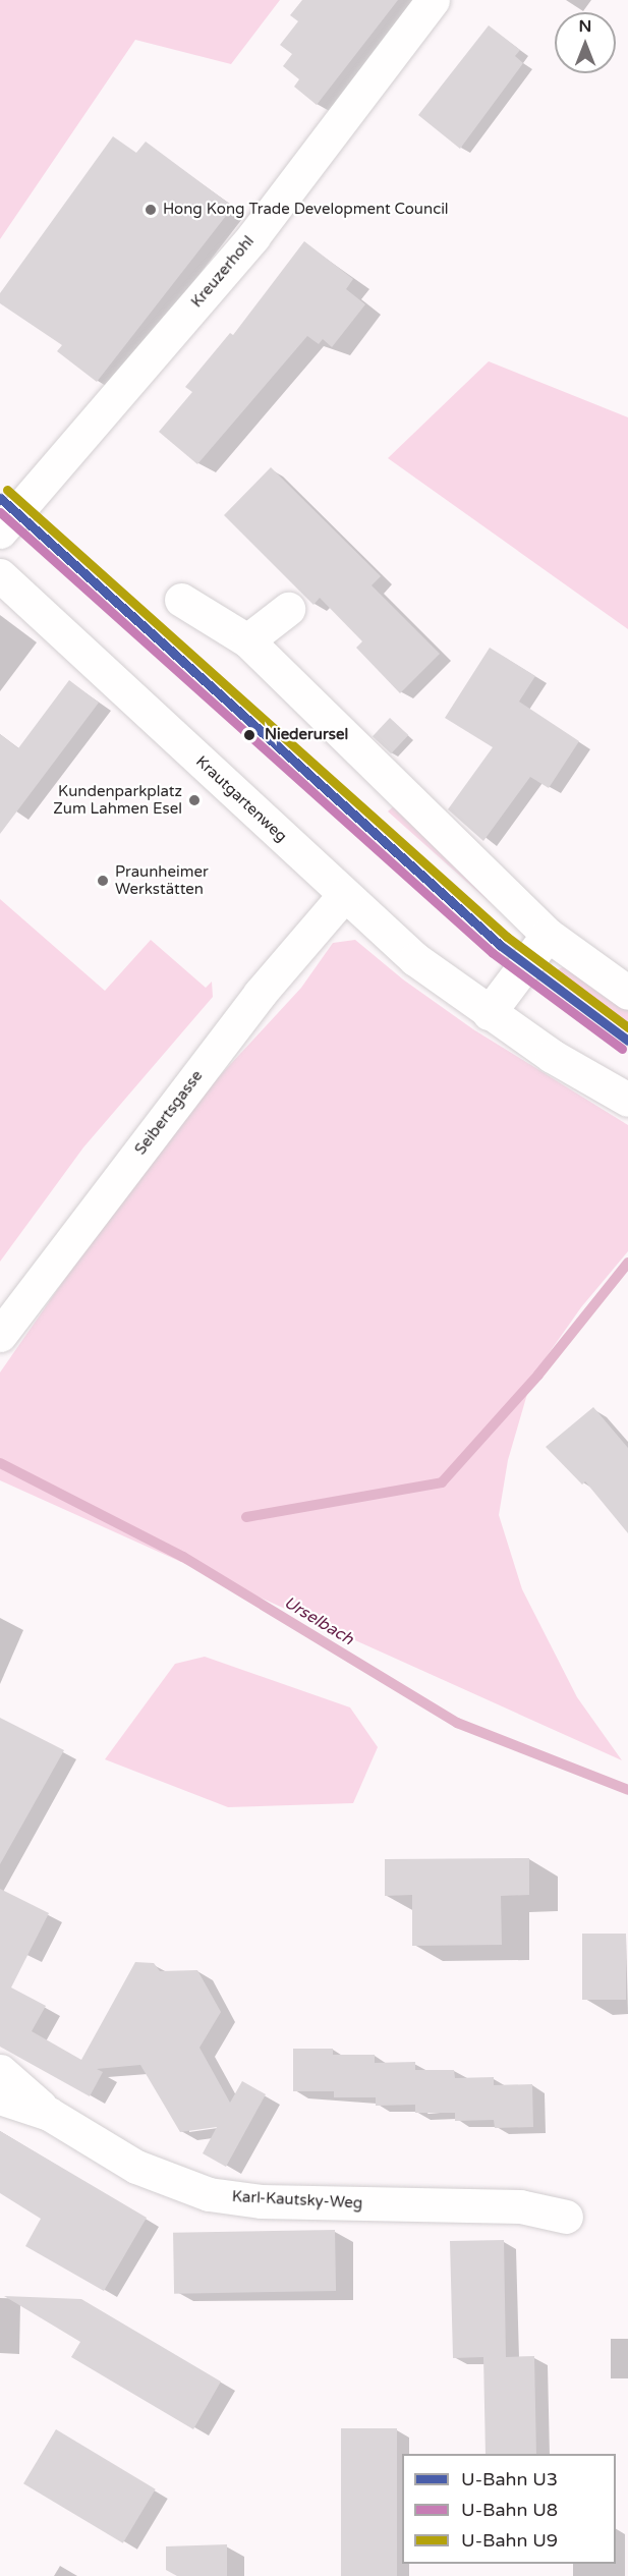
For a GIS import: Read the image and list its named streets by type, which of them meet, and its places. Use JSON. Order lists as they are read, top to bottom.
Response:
{
  "streets": {
    "street": [
      "Kreuzerhohl",
      "Krautgartenweg",
      "Seibertsgasse",
      "Karl-Kautsky-Weg"
    ]
  },
  "crossings": [
    ["Krautgartenweg", "Seibertsgasse"]
  ],
  "water": ["Urselbach"],
  "places": [
    "Hong Kong Trade Development Council",
    "Niederursel",
    "Kundenparkplatz Zum Lahmen Esel",
    "Praunheimer Werkstätten"
  ],
  "lines": ["metro line U9", "metro line U3", "metro line U8"],
  "legend": ["U-Bahn U3", "U-Bahn U8", "U-Bahn U9"],
  "north": "top"
}
